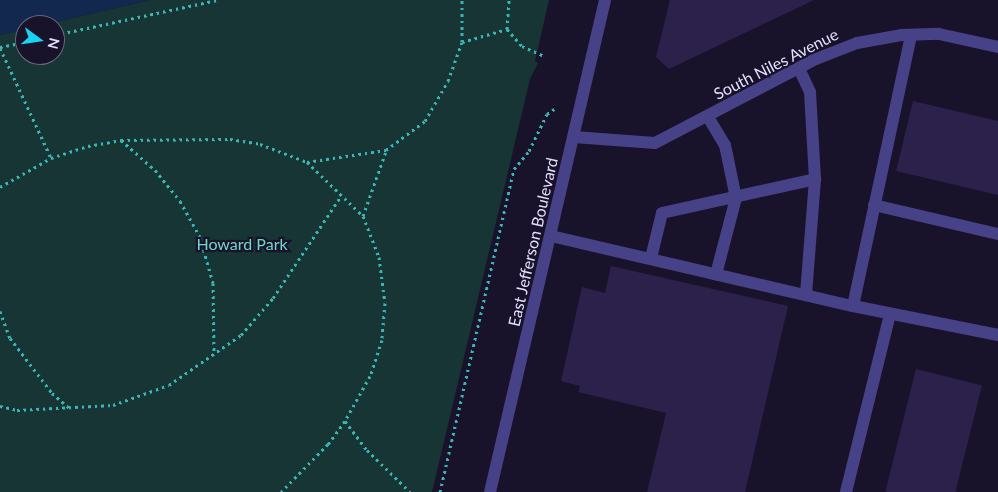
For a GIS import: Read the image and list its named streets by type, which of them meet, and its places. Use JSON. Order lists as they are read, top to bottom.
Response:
{
  "streets": {
    "street": ["South Niles Avenue", "East Jefferson Boulevard"]
  },
  "crossings": [
    ["South Niles Avenue", "East Jefferson Boulevard"]
  ],
  "parks": ["Howard Park"],
  "north": "right"
}
